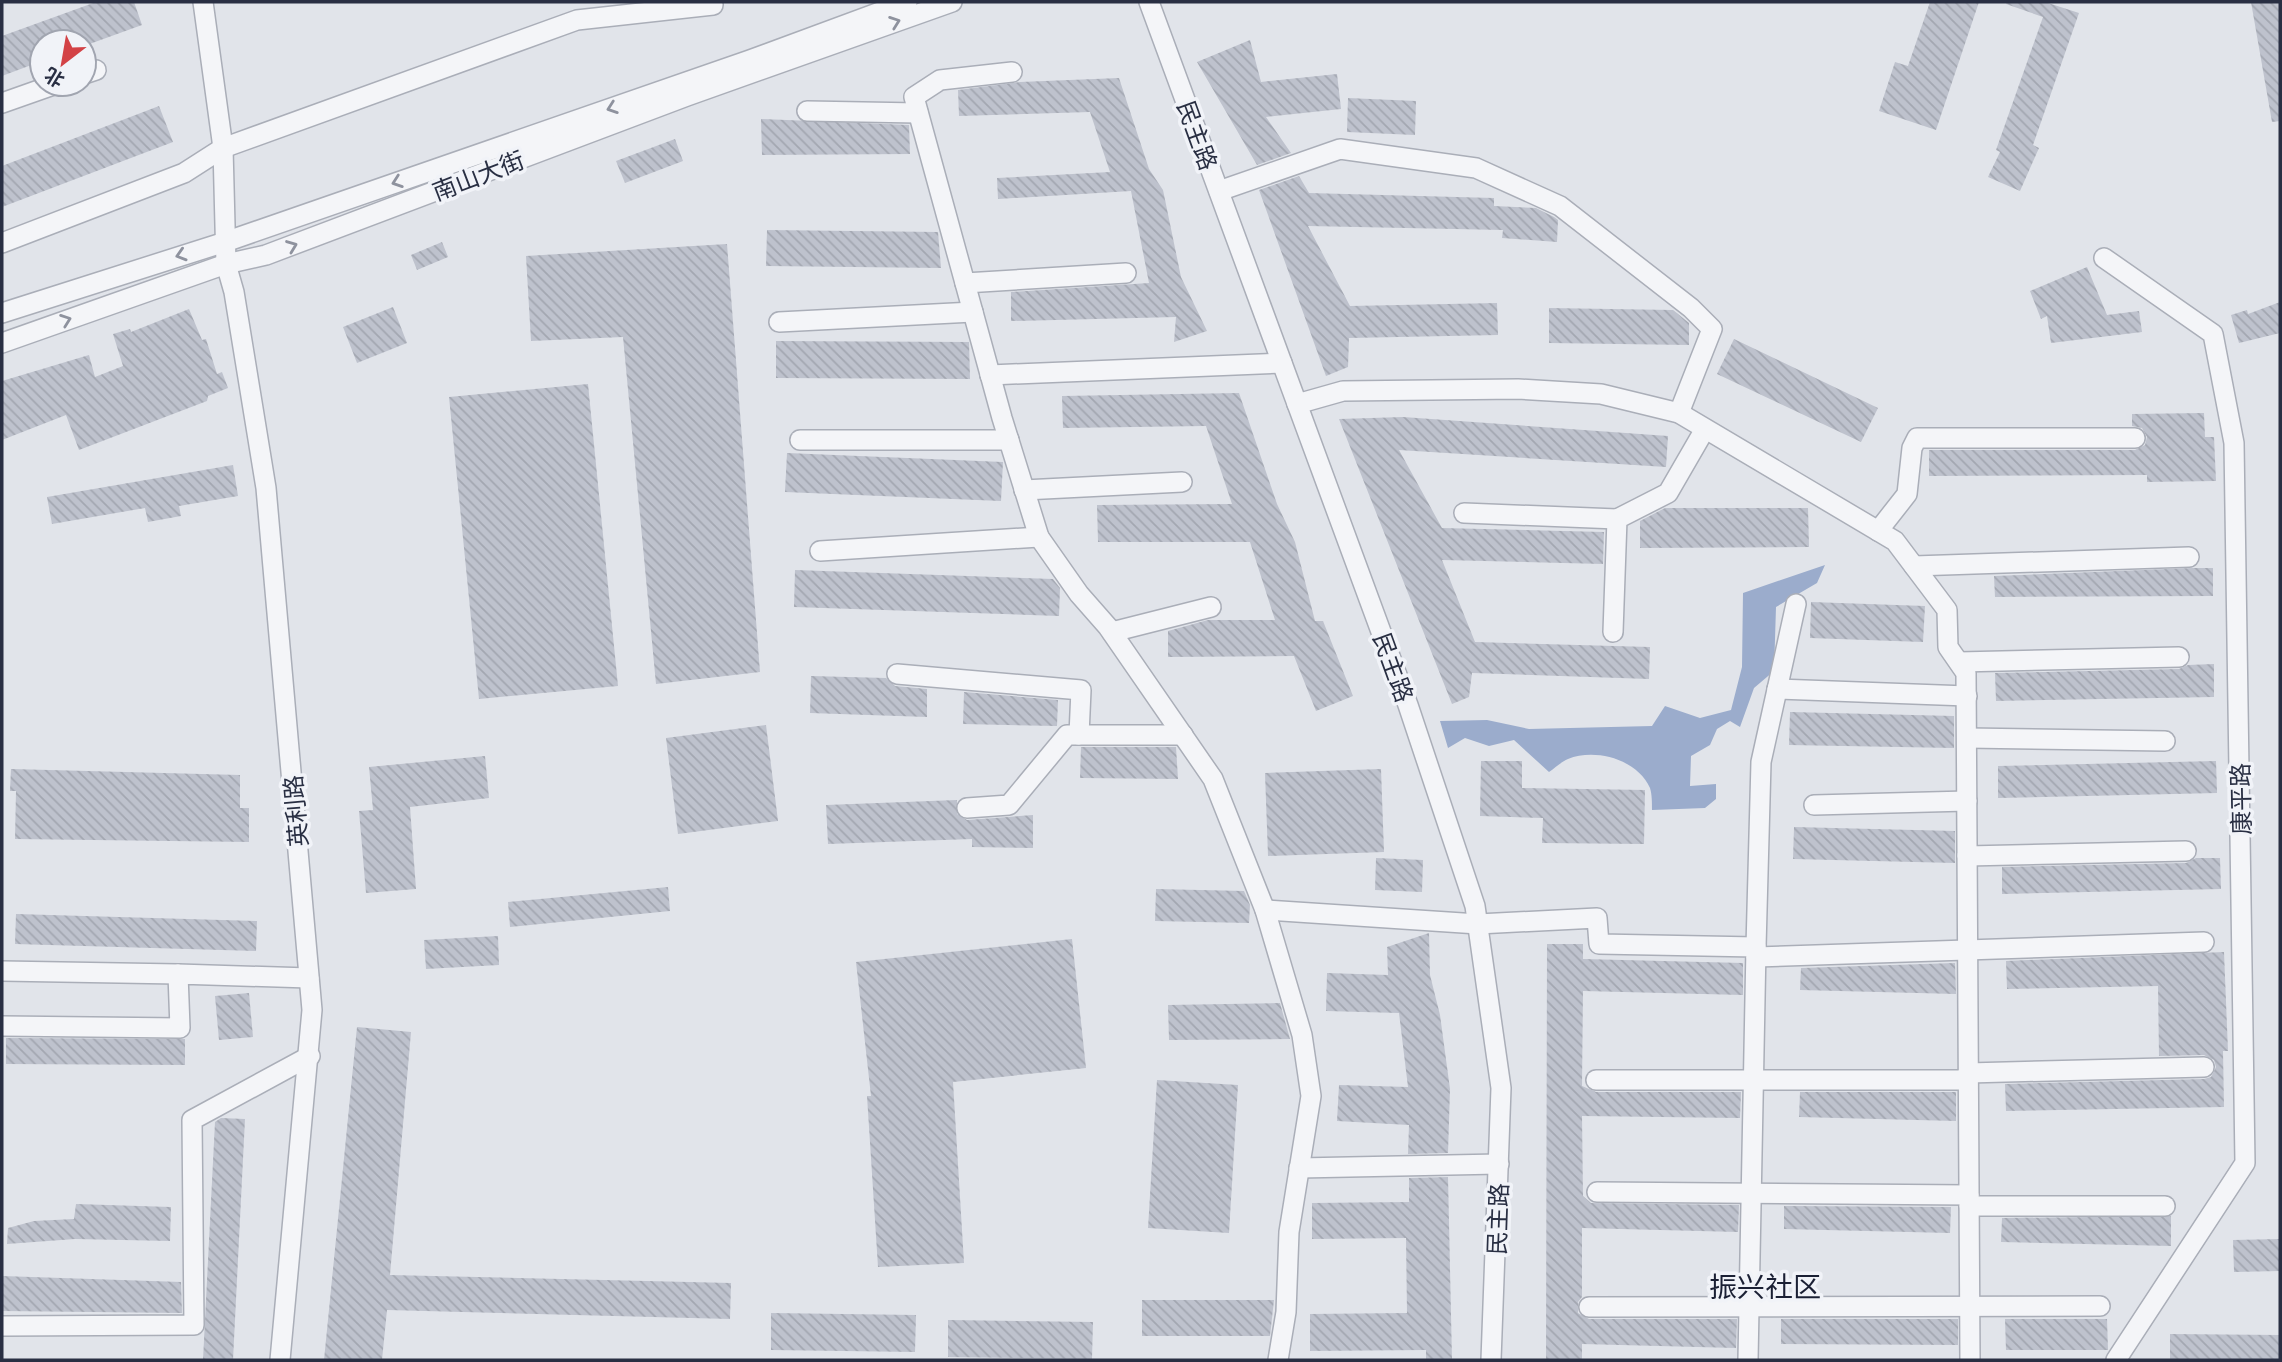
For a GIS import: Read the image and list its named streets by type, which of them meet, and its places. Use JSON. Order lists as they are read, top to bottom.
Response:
{
  "streets": {
    "street": [
      "民主路",
      "南山大街",
      "康平路",
      "英利路"
    ]
  },
  "crossings": [
    ["南山大街", "英利路"]
  ],
  "districts": ["振兴社区"],
  "north": "bottom left"
}
